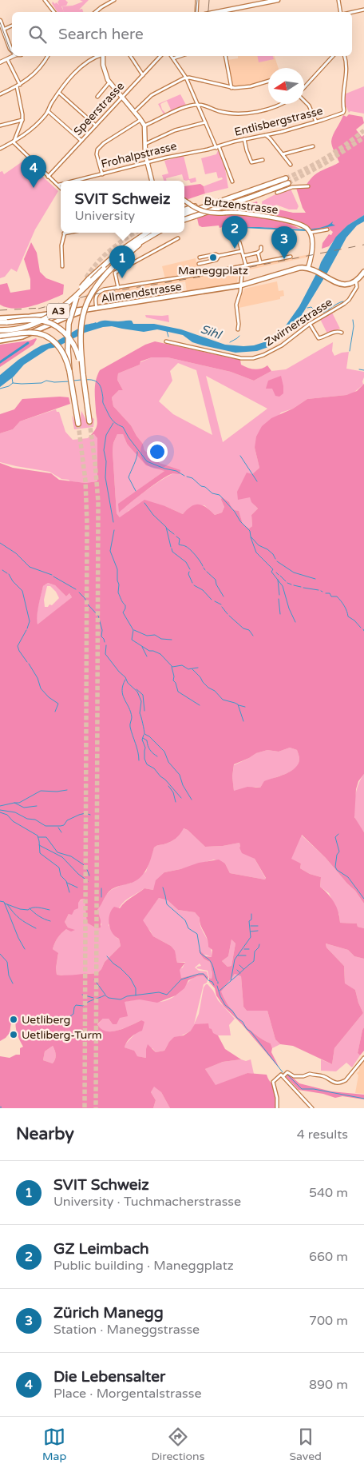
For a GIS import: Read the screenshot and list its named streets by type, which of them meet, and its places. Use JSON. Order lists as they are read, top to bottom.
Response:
{
  "streets": {
    "highway": ["A3"],
    "main road": ["Butzenstrasse", "Allmendstrasse"],
    "street": [
      "Speerstrasse",
      "Entlisbergstrasse",
      "Frohalpstrasse",
      "Zwirnerstrasse"
    ]
  },
  "crossings": [
    ["Entlisbergstrasse", "Frohalpstrasse"]
  ],
  "water": ["Sihl"],
  "places": ["Maneggplatz", "Uetliberg", "Uetliberg-Turm"],
  "north": "left",
  "page": {
    "search": "Search here",
    "pins": [
      "4",
      "2",
      "3",
      "1"
    ],
    "popup": ["SVIT Schweiz", "University"],
    "heading": ["Nearby", "4 results"],
    "list": [
      {
        "mark": "1",
        "name": "SVIT Schweiz",
        "note": "University · Tuchmacherstrasse",
        "value": "540 m"
      },
      {
        "mark": "2",
        "name": "GZ Leimbach",
        "note": "Public building · Maneggplatz",
        "value": "660 m"
      },
      {
        "mark": "3",
        "name": "Zürich Manegg",
        "note": "Station · Maneggstrasse",
        "value": "700 m"
      },
      {
        "mark": "4",
        "name": "Die Lebensalter",
        "note": "Place · Morgentalstrasse",
        "value": "890 m"
      }
    ],
    "nav": ["Map", "Directions", "Saved"]
  }
}
